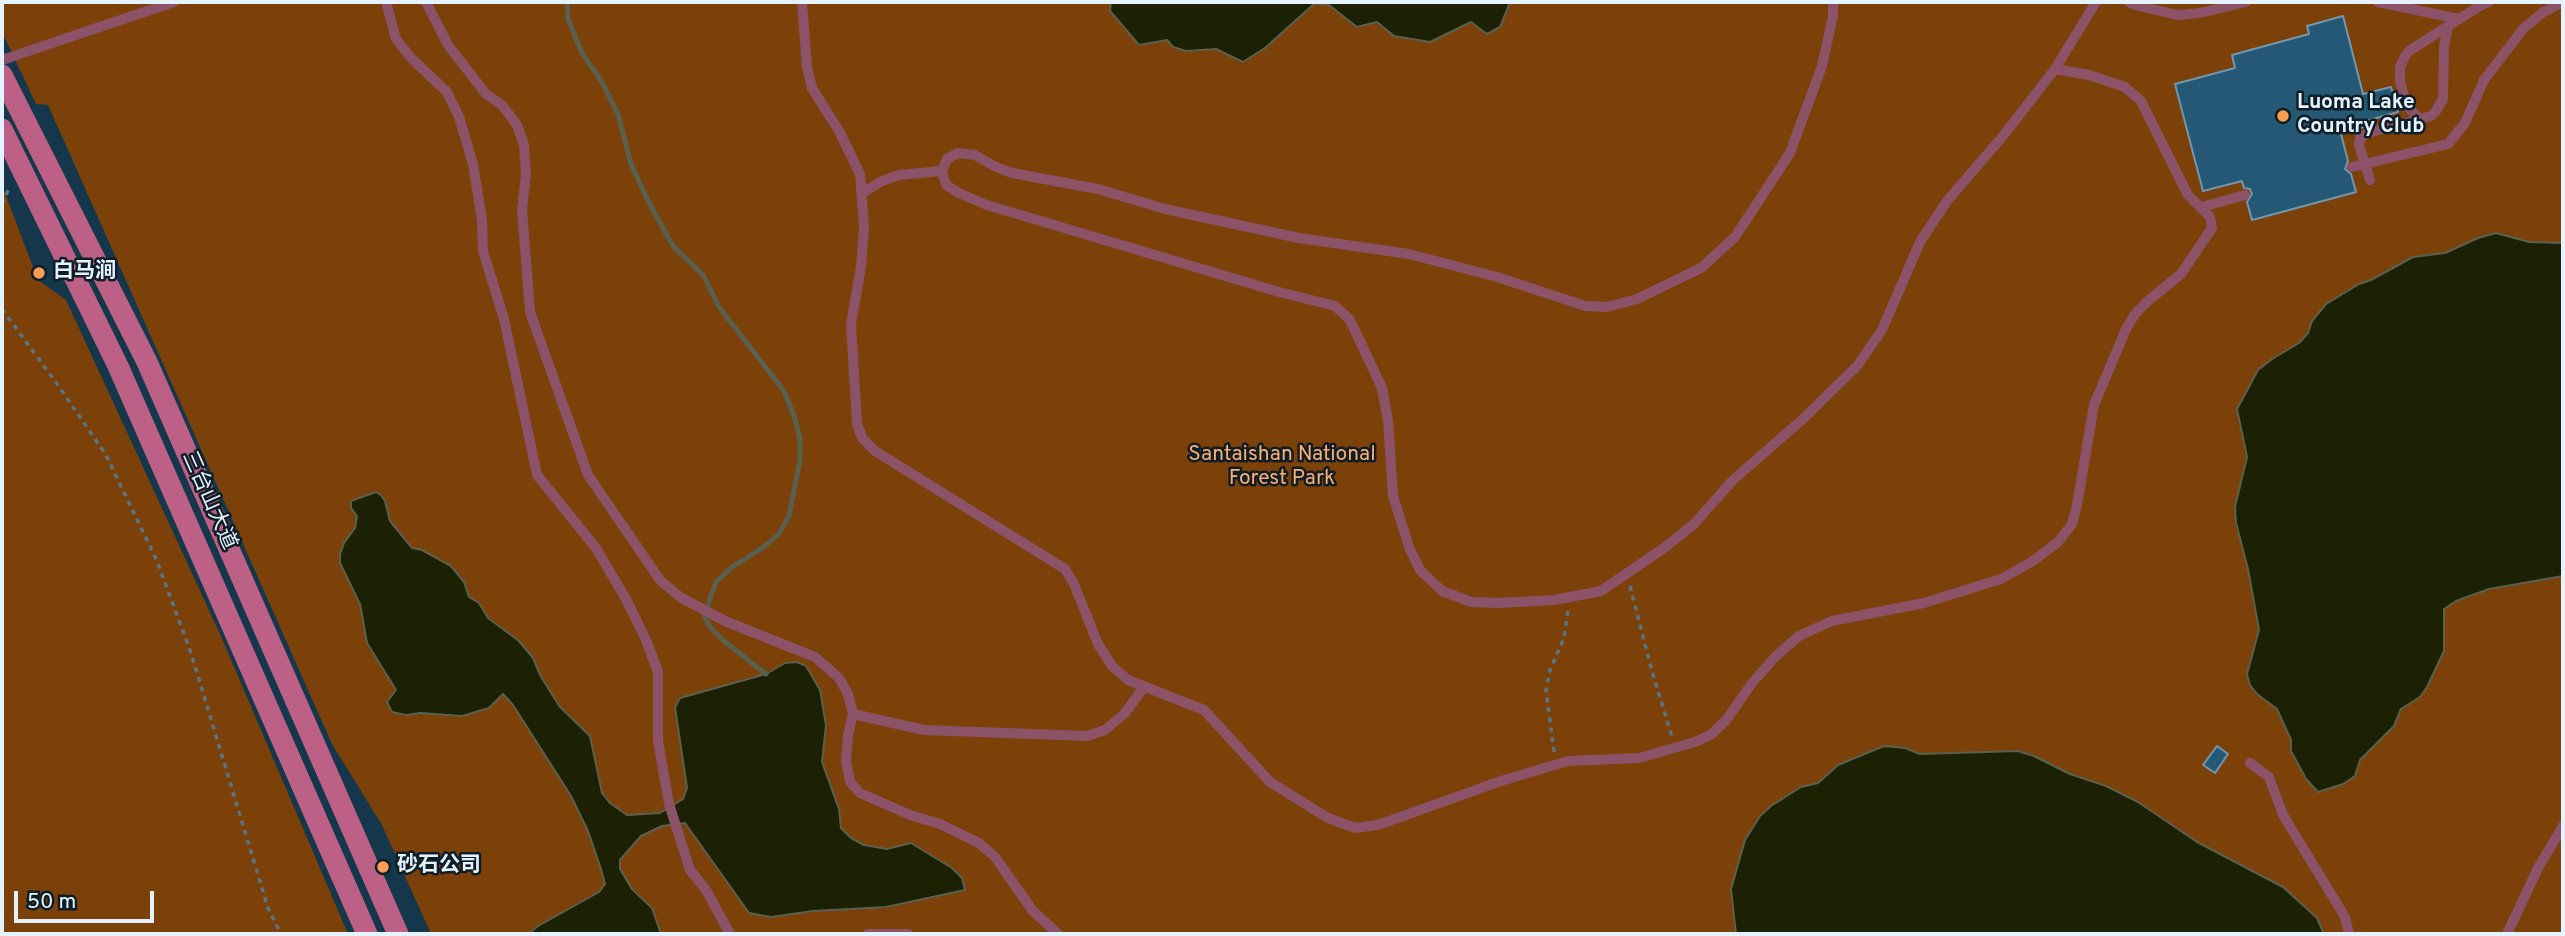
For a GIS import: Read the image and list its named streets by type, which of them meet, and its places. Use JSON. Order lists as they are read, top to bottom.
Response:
{
  "streets": {
    "main road": ["三台山大道"]
  },
  "parks": ["Santaishan National Forest Park"],
  "places": ["Luoma Lake Country Club", "白马涧", "砂石公司"],
  "scale_bar": "50 m"
}
